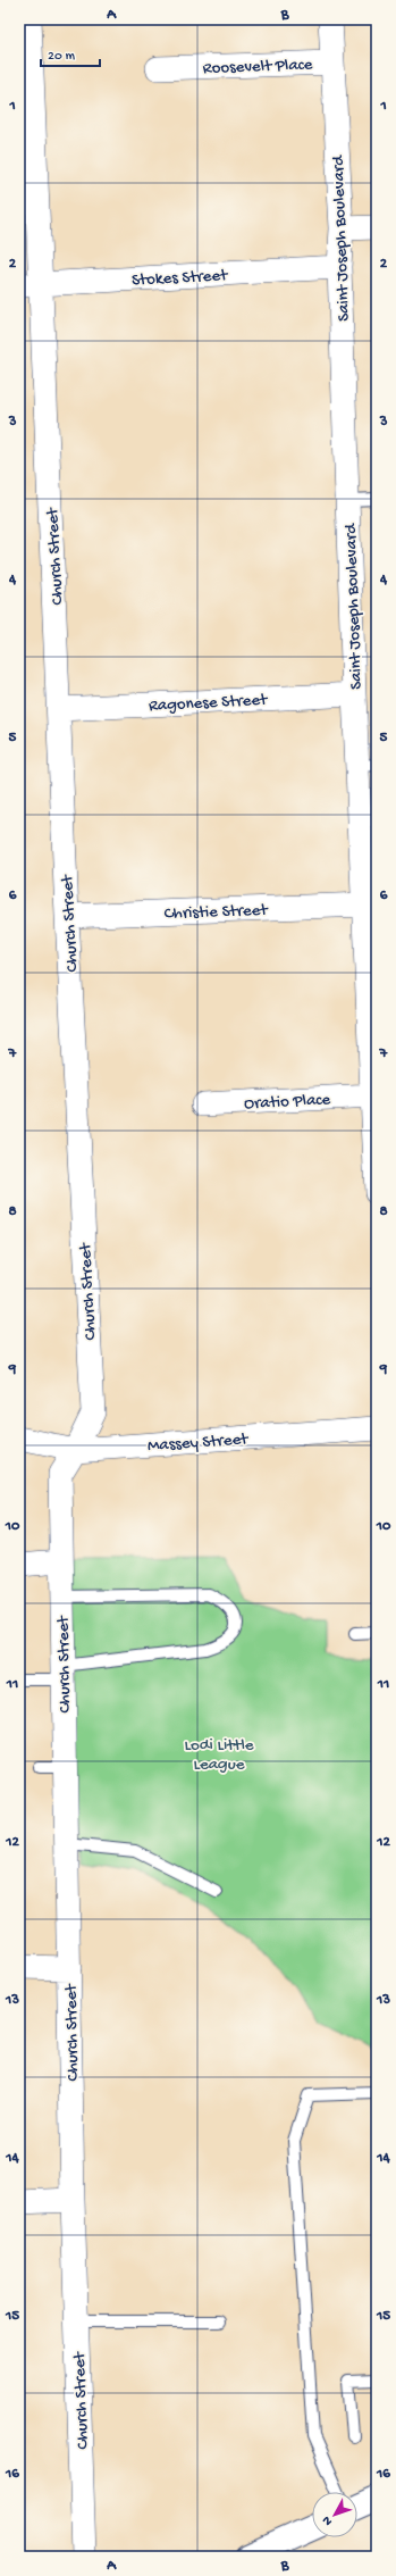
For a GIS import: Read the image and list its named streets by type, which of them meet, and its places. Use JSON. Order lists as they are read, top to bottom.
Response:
{
  "streets": {
    "street": [
      "Roosevelt Place",
      "Saint Joseph Boulevard",
      "Stokes Street",
      "Church Street",
      "Ragonese Street",
      "Christie Street",
      "Oratio Place",
      "Massey Street"
    ]
  },
  "crossings": [
    ["Roosevelt Place", "Saint Joseph Boulevard"],
    ["Saint Joseph Boulevard", "Stokes Street"],
    ["Saint Joseph Boulevard", "Ragonese Street"],
    ["Saint Joseph Boulevard", "Christie Street"],
    ["Saint Joseph Boulevard", "Oratio Place"],
    ["Stokes Street", "Church Street"],
    ["Church Street", "Ragonese Street"],
    ["Church Street", "Christie Street"],
    ["Church Street", "Massey Street"]
  ],
  "parks": ["Lodi Little League"],
  "scale_bar": "20 m",
  "north": "bottom left",
  "grid": {
    "columns": ["A", "B"],
    "rows": [
      "1",
      "2",
      "3",
      "4",
      "5",
      "6",
      "7",
      "8",
      "9",
      "10",
      "11",
      "12",
      "13",
      "14",
      "15",
      "16"
    ]
  }
}
